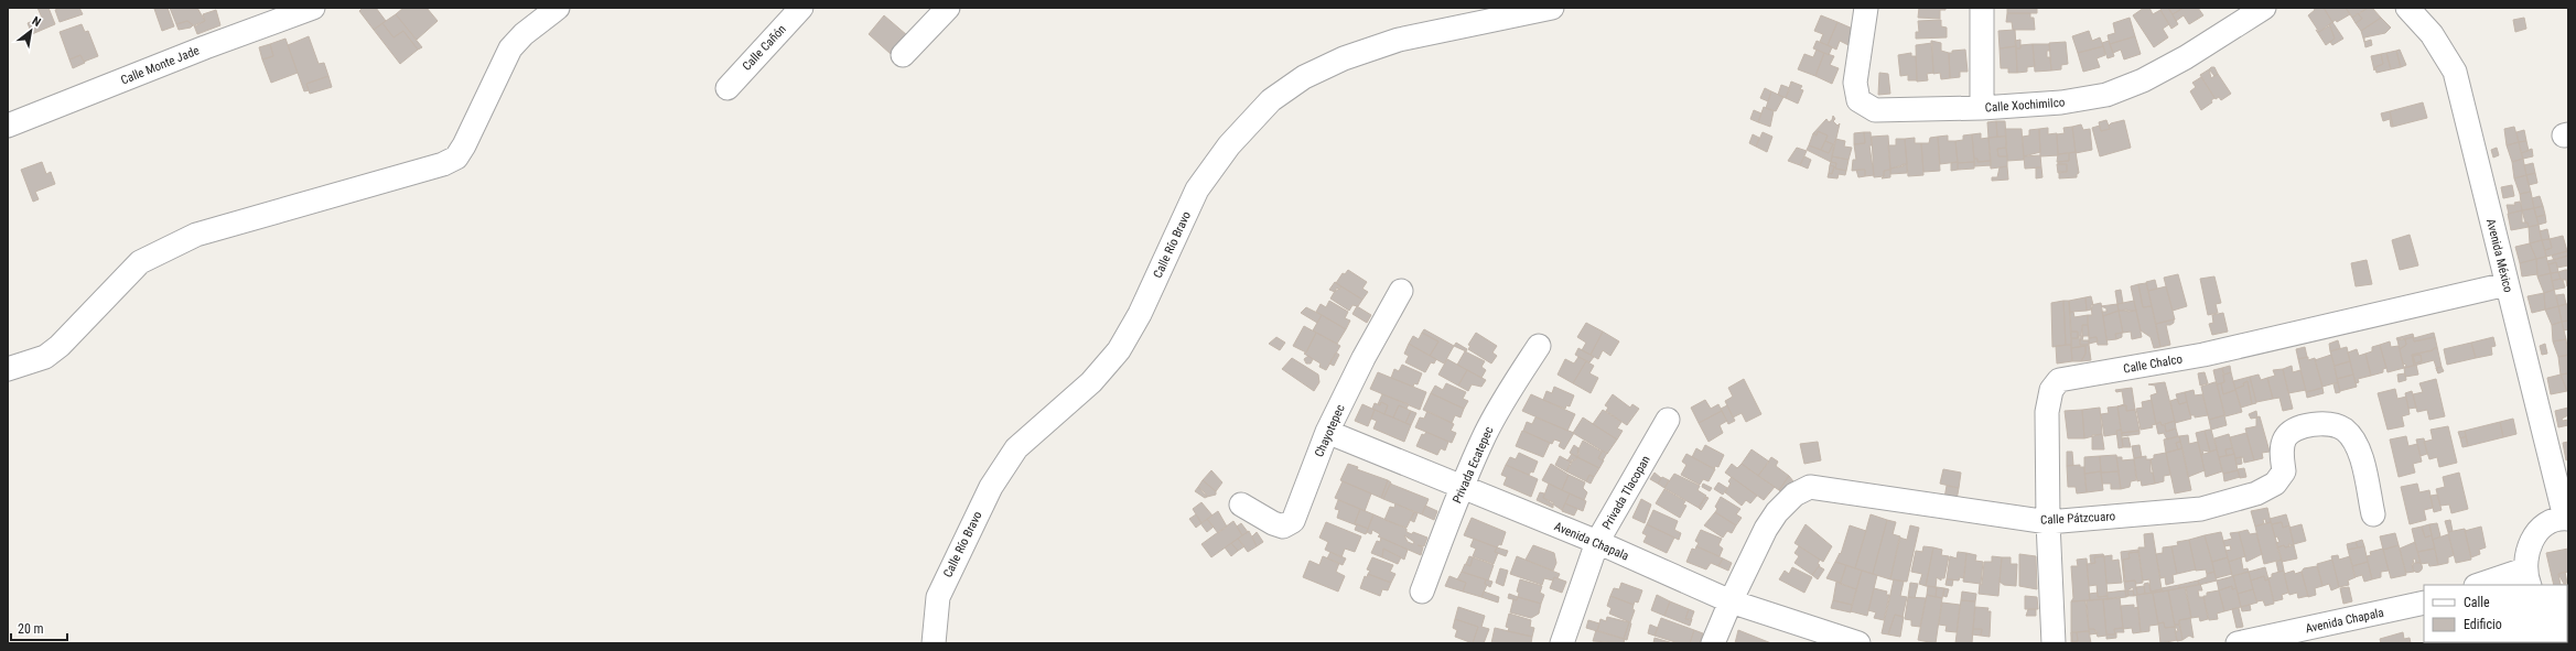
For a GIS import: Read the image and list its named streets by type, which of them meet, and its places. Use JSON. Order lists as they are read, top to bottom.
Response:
{
  "streets": {
    "street": [
      "Calle Cañón",
      "Calle Monte Jade",
      "Calle Xochimilco",
      "Calle Río Bravo",
      "Avenida México",
      "Calle Chalco",
      "Chayotepec",
      "Privada Ecatepec",
      "Privada Tlacopan",
      "Calle Pátzcuaro",
      "Avenida Chapala"
    ]
  },
  "crossings": [
    ["Avenida México", "Calle Chalco"],
    ["Calle Chalco", "Calle Pátzcuaro"],
    ["Chayotepec", "Avenida Chapala"],
    ["Privada Ecatepec", "Avenida Chapala"],
    ["Privada Tlacopan", "Avenida Chapala"],
    ["Calle Pátzcuaro", "Avenida Chapala"]
  ],
  "legend": ["Calle", "Edificio"],
  "scale_bar": "20 m",
  "north": "top right"
}
